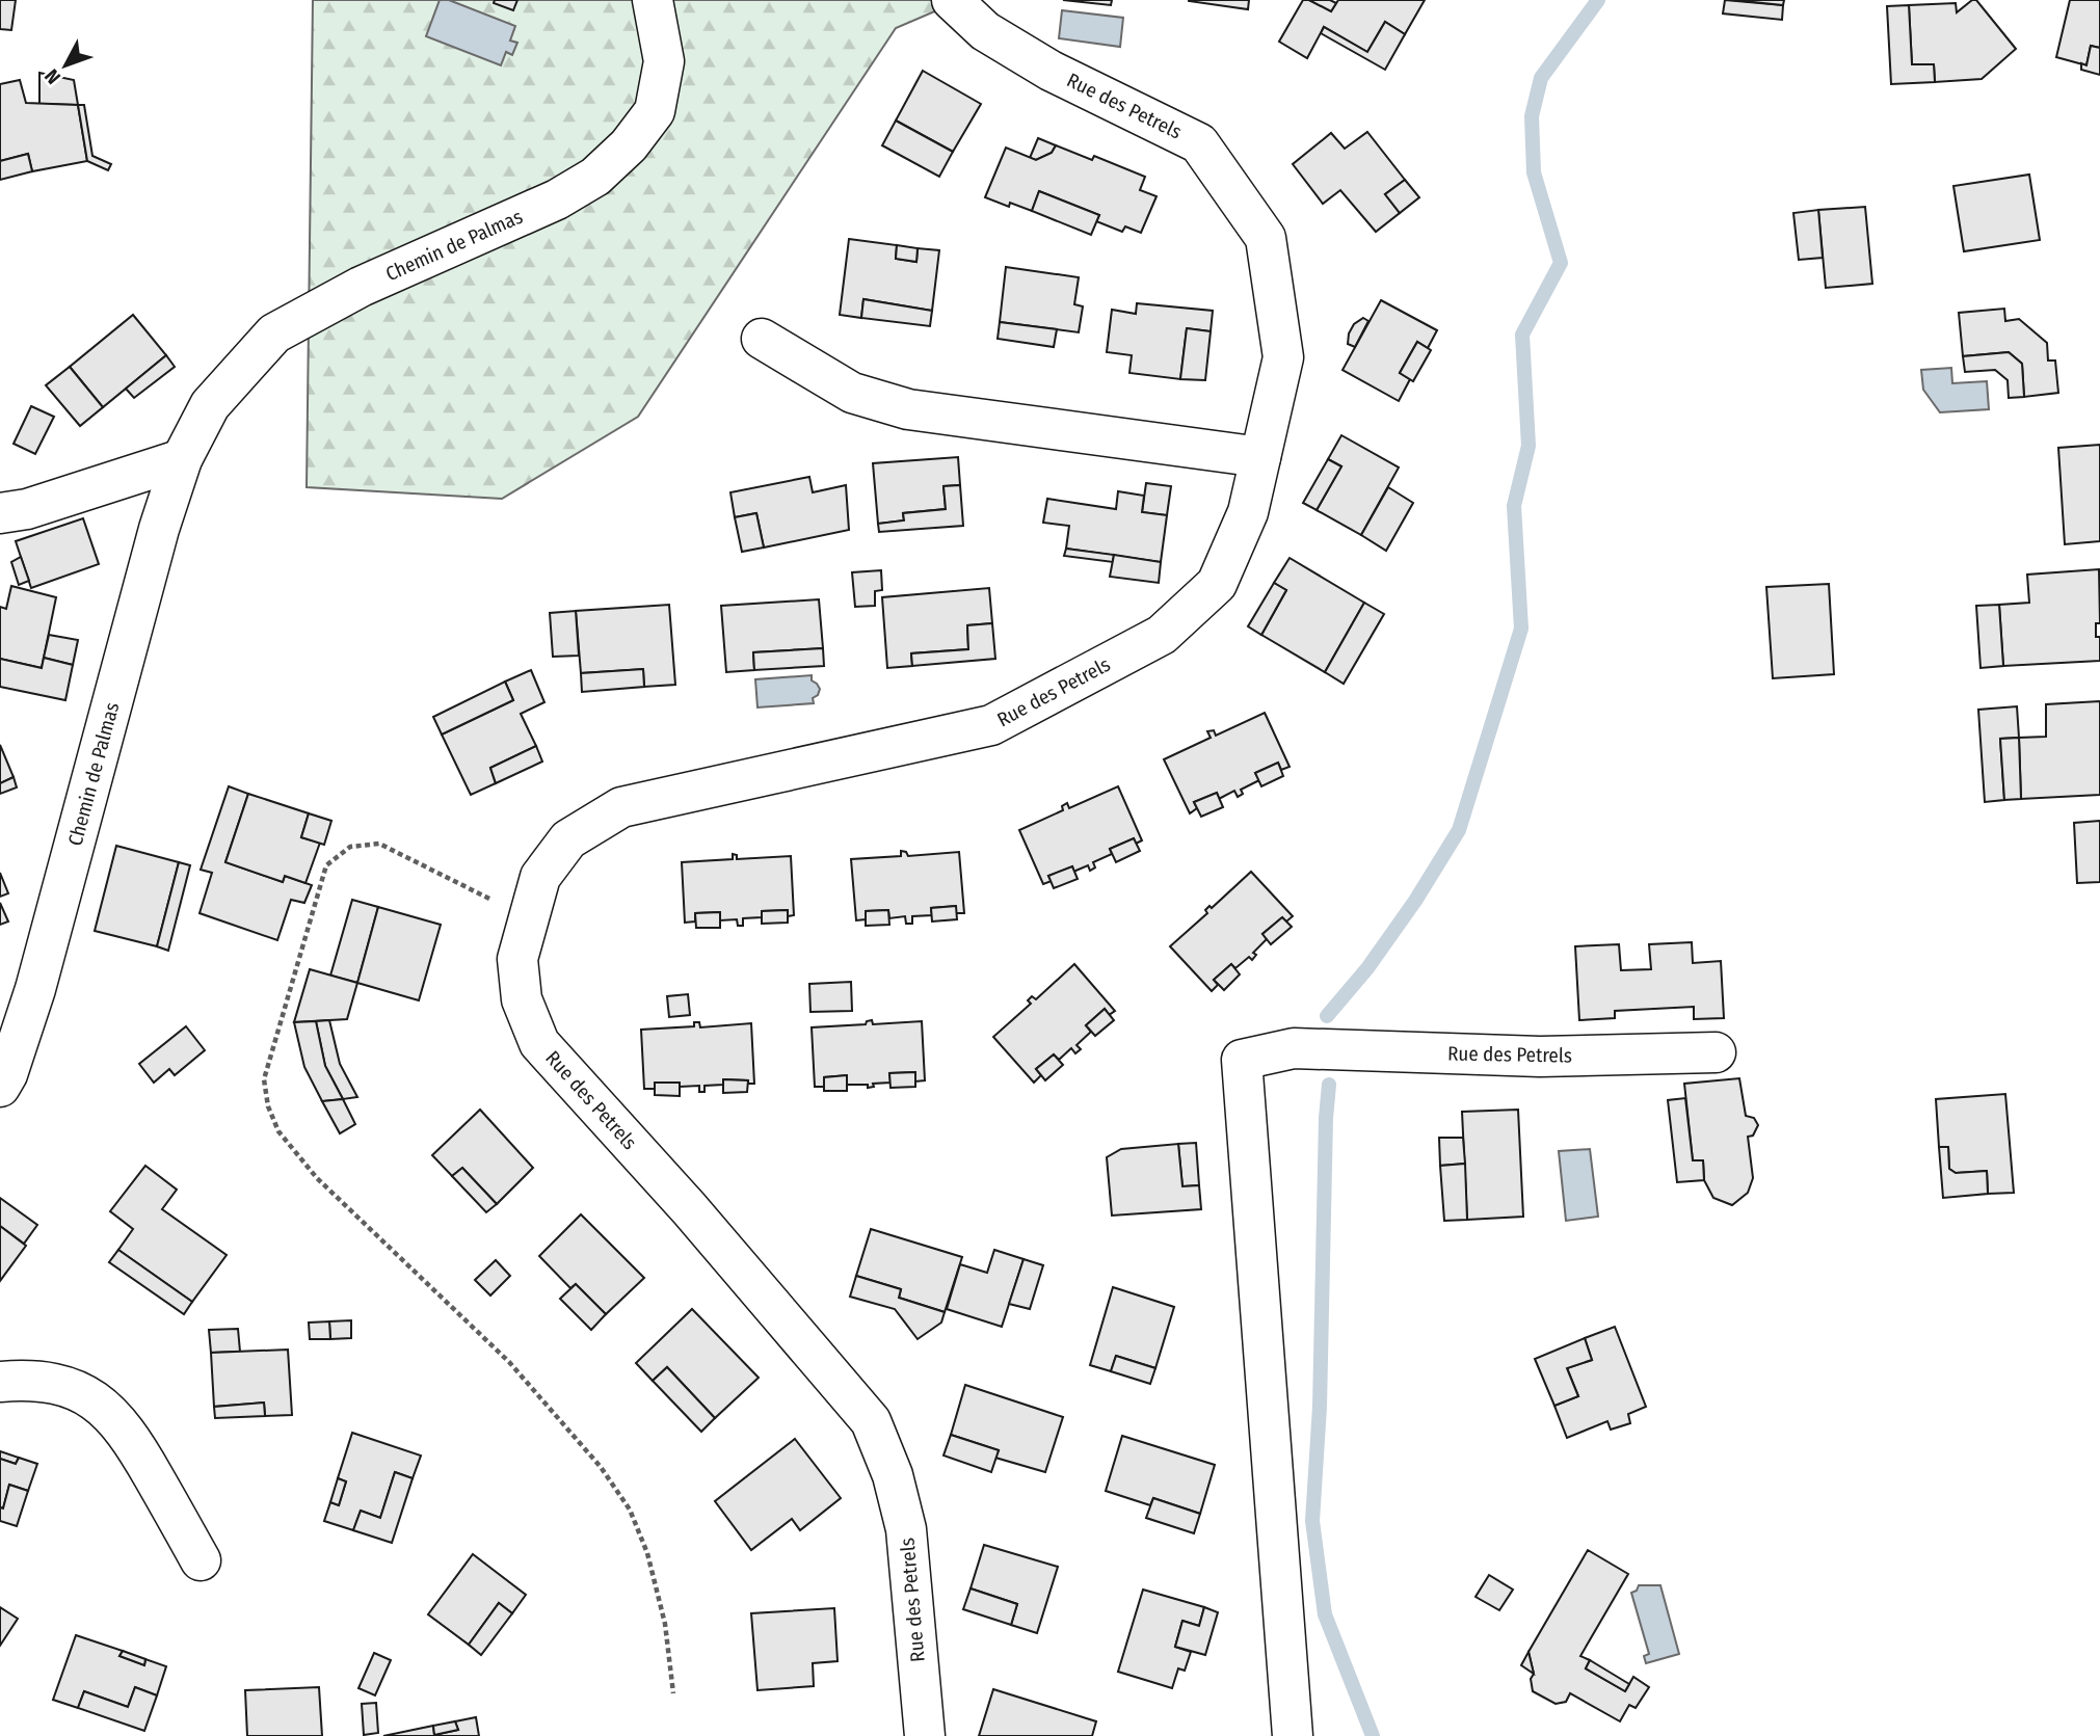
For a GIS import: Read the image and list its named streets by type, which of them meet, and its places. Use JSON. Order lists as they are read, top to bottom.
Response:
{
  "streets": {
    "street": ["Rue des Petrels", "Chemin de Palmas"]
  },
  "north": "bottom left"
}
